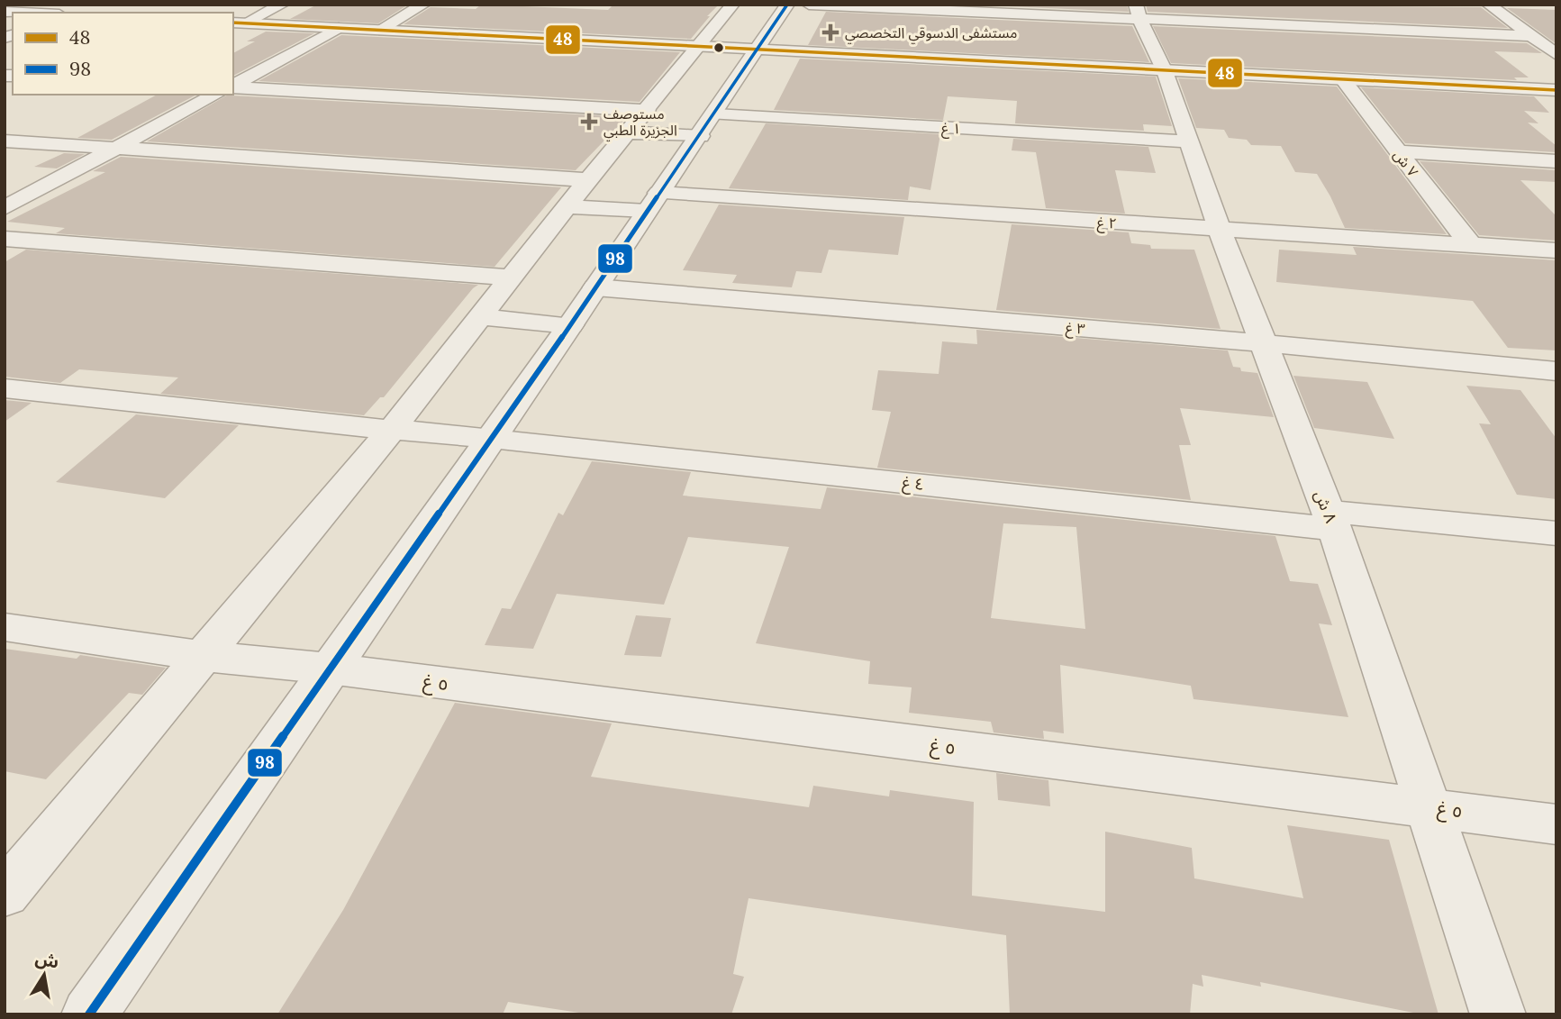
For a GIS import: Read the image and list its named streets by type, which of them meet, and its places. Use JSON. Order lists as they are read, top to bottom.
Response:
{
  "streets": {
    "street": [
      "١ غ",
      "٧ ش",
      "٢ غ",
      "٣ غ",
      "٤ غ",
      "٨ ش",
      "٥ غ"
    ]
  },
  "crossings": [
    ["١ غ", "٨ ش"],
    ["٧ ش", "٢ غ"],
    ["٢ غ", "٨ ش"],
    ["٣ غ", "٨ ش"],
    ["٤ غ", "٨ ش"],
    ["٨ ش", "٥ غ"]
  ],
  "places": {
    "health": ["مستشفى الدسوقي التخصصي", "مستوصف الجزيرة الطبي"]
  },
  "lines": ["transit line 98", "transit line 48"],
  "legend": ["48", "98"],
  "north": "top"
}
